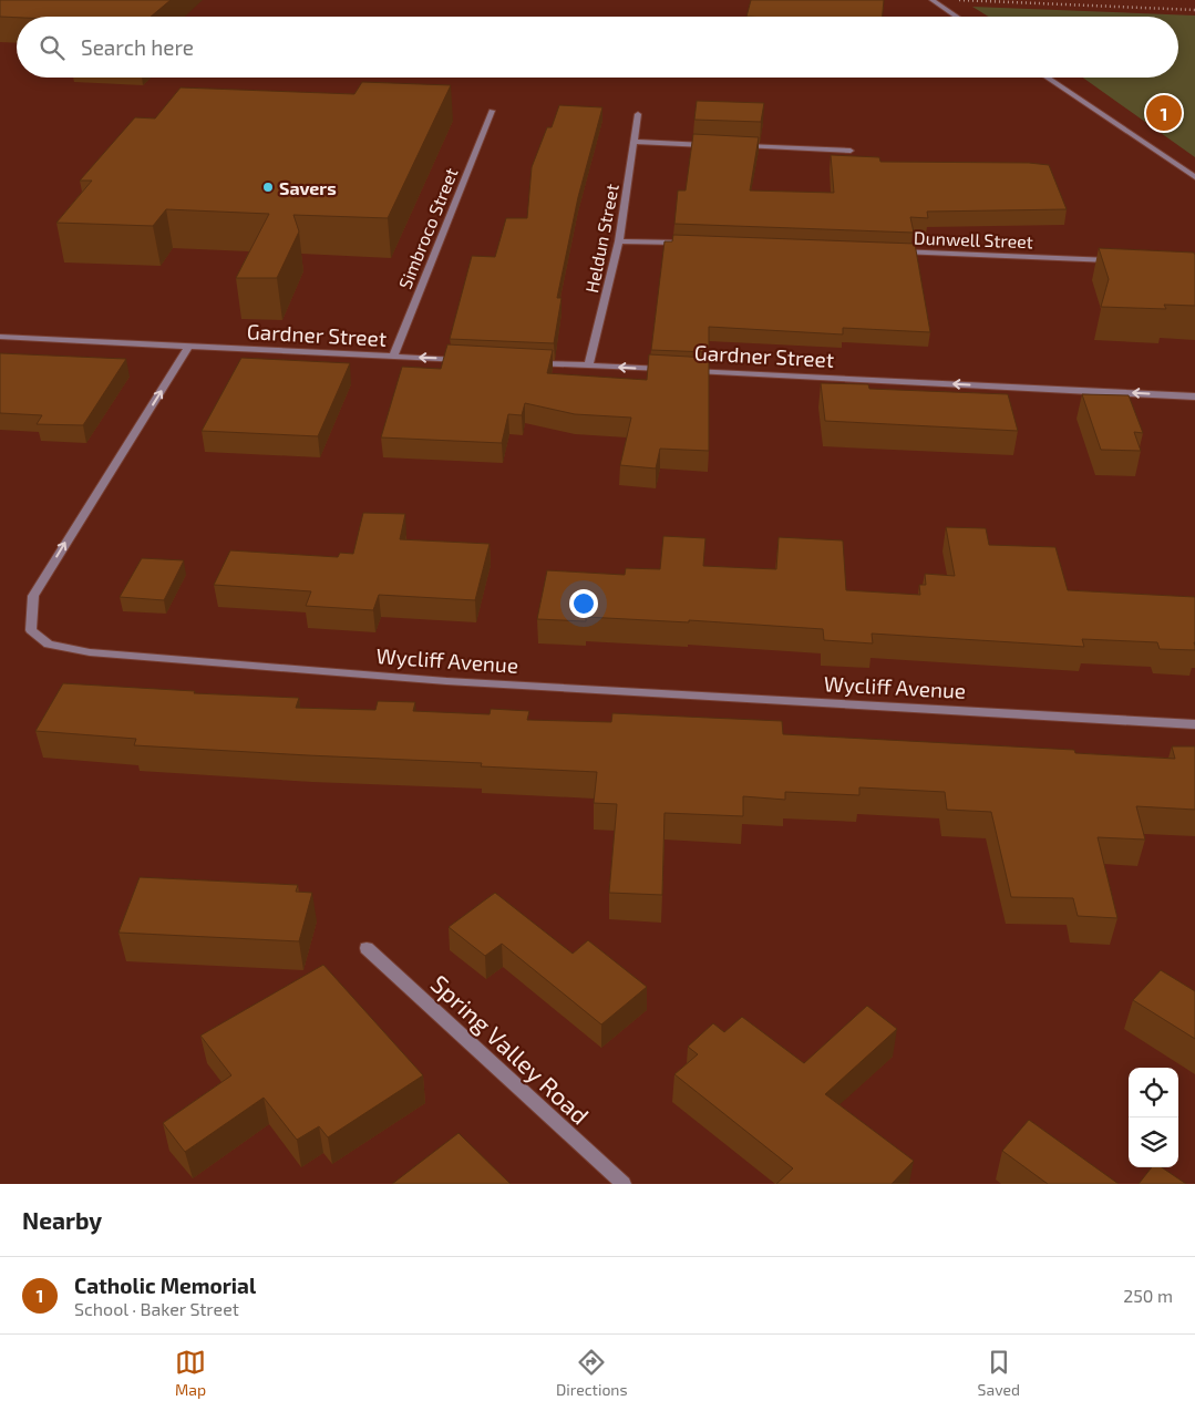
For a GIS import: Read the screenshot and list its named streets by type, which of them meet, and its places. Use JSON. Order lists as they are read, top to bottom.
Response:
{
  "streets": {
    "street": [
      "Simbroco Street",
      "Heldun Street",
      "Dunwell Street",
      "Gardner Street",
      "Wycliff Avenue",
      "Spring Valley Road"
    ]
  },
  "crossings": [
    ["Simbroco Street", "Gardner Street"],
    ["Heldun Street", "Gardner Street"],
    ["Gardner Street", "Wycliff Avenue"]
  ],
  "one_way": ["Gardner Street"],
  "places": ["Savers"],
  "page": {
    "search": "Search here",
    "pins": "1",
    "heading": "Nearby",
    "list": [
      {
        "mark": "1",
        "name": "Catholic Memorial",
        "note": "School · Baker Street",
        "value": "250 m"
      }
    ],
    "nav": ["Map", "Directions", "Saved"]
  }
}
